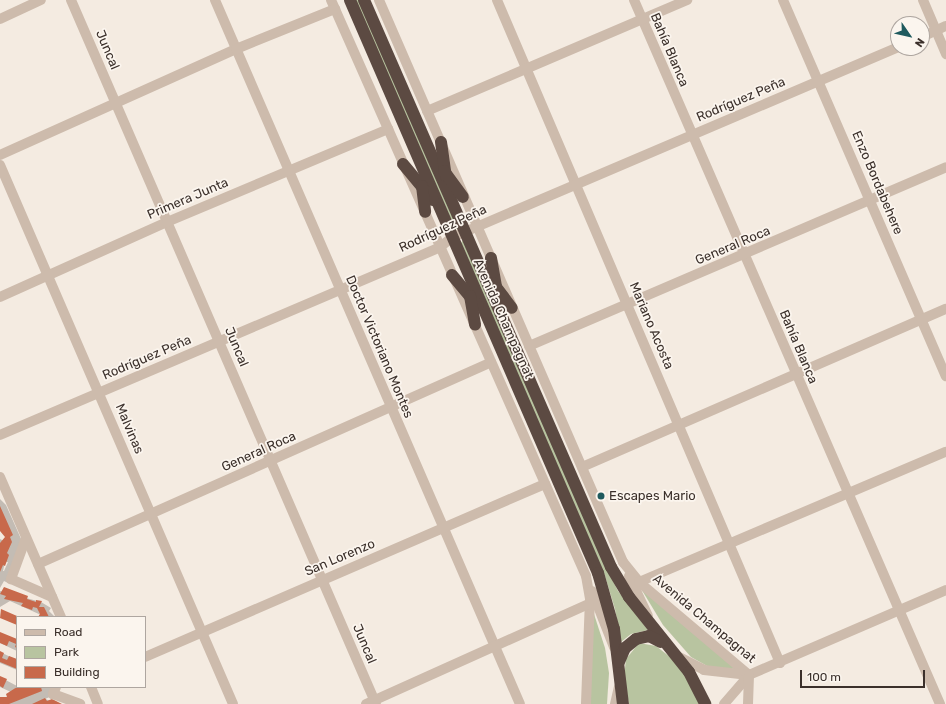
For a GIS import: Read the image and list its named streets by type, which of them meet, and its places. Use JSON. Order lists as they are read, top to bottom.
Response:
{
  "streets": {
    "highway": ["Avenida Champagnat"],
    "street": [
      "Juncal",
      "Bahía Blanca",
      "Rodríguez Peña",
      "Enzo Bordabehere",
      "Primera Junta",
      "General Roca",
      "Mariano Acosta",
      "Doctor Victoriano Montes",
      "Malvinas",
      "San Lorenzo"
    ]
  },
  "crossings": [
    ["Juncal", "Rodríguez Peña"],
    ["Juncal", "Primera Junta"],
    ["Juncal", "General Roca"],
    ["Juncal", "San Lorenzo"],
    ["Bahía Blanca", "Rodríguez Peña"],
    ["Bahía Blanca", "General Roca"],
    ["Rodríguez Peña", "Enzo Bordabehere"],
    ["Rodríguez Peña", "Avenida Champagnat"],
    ["Rodríguez Peña", "Mariano Acosta"],
    ["Rodríguez Peña", "Doctor Victoriano Montes"],
    ["Rodríguez Peña", "Malvinas"],
    ["Enzo Bordabehere", "General Roca"],
    ["Primera Junta", "Avenida Champagnat"],
    ["Primera Junta", "Doctor Victoriano Montes"],
    ["Primera Junta", "Malvinas"],
    ["General Roca", "Avenida Champagnat"],
    ["General Roca", "Mariano Acosta"],
    ["General Roca", "Doctor Victoriano Montes"],
    ["General Roca", "Malvinas"],
    ["Avenida Champagnat", "San Lorenzo"],
    ["Doctor Victoriano Montes", "San Lorenzo"],
    ["Malvinas", "San Lorenzo"]
  ],
  "places": ["Escapes Mario"],
  "legend": ["Road", "Park", "Building"],
  "scale_bar": "100 m",
  "north": "bottom right"
}
